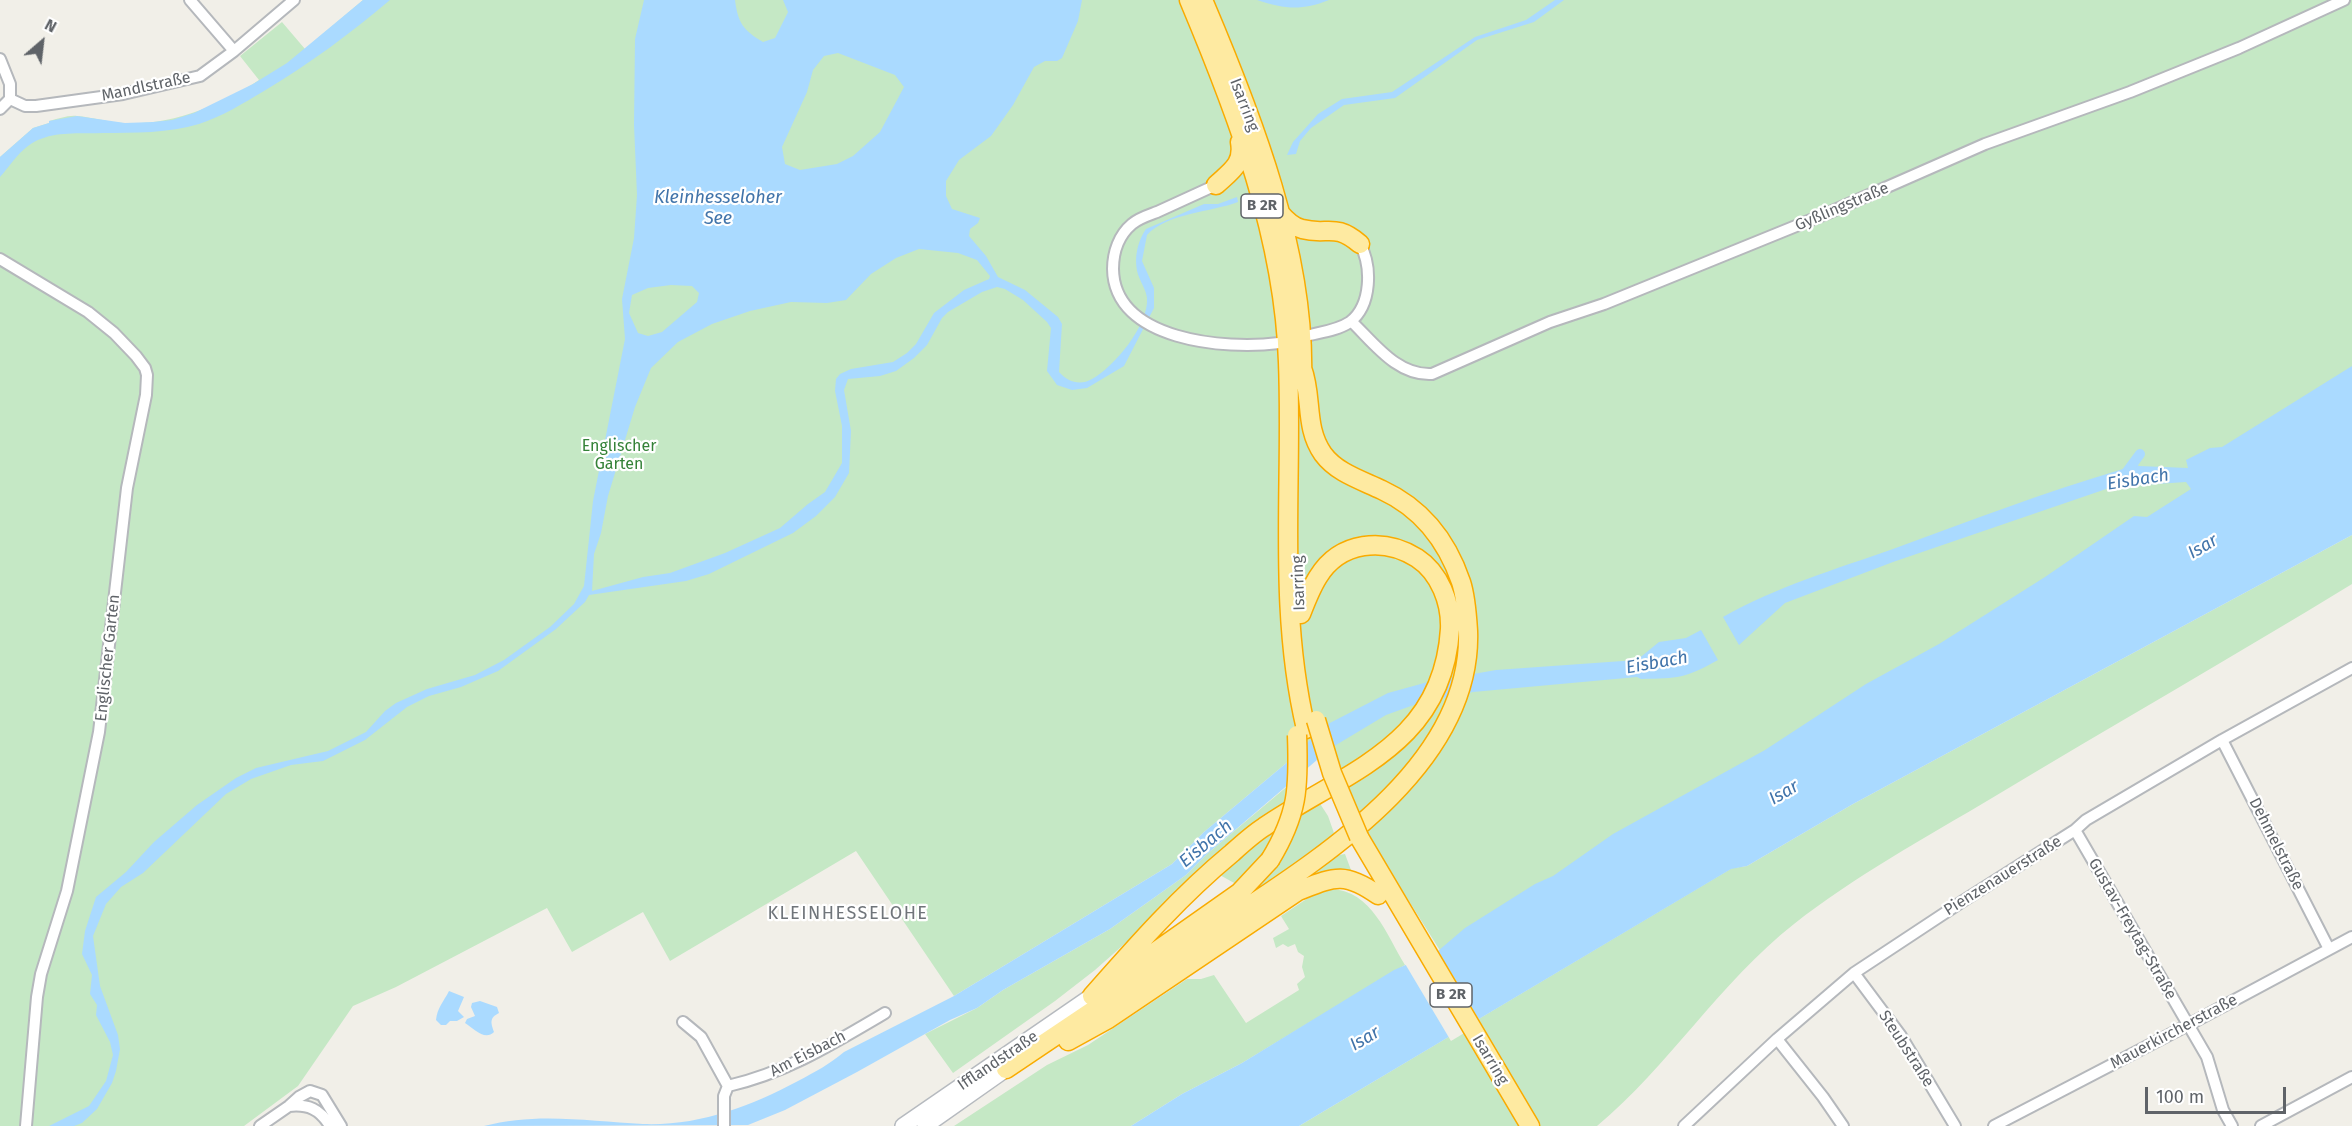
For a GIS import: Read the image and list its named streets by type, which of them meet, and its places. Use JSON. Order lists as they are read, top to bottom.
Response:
{
  "streets": {
    "highway": ["Isarring", "B 2R"],
    "main road": ["Ifflandstraße"],
    "street": [
      "Mandlstraße",
      "Gyßlingstraße",
      "Englischer Garten",
      "Dehmelstraße",
      "Pienzenauerstraße",
      "Gustav-Freytag-Straße",
      "Mauerkircherstraße",
      "Steubstraße",
      "Am Eisbach"
    ]
  },
  "crossings": [
    ["Dehmelstraße", "Pienzenauerstraße"],
    ["Dehmelstraße", "Mauerkircherstraße"],
    ["Pienzenauerstraße", "Gustav-Freytag-Straße"],
    ["Pienzenauerstraße", "Steubstraße"],
    ["Gustav-Freytag-Straße", "Mauerkircherstraße"]
  ],
  "districts": ["KLEINHESSELOHE"],
  "water": ["Kleinhesseloher See", "Eisbach", "Isar"],
  "parks": ["Englischer Garten"],
  "scale_bar": "100 m",
  "north": "top right"
}
